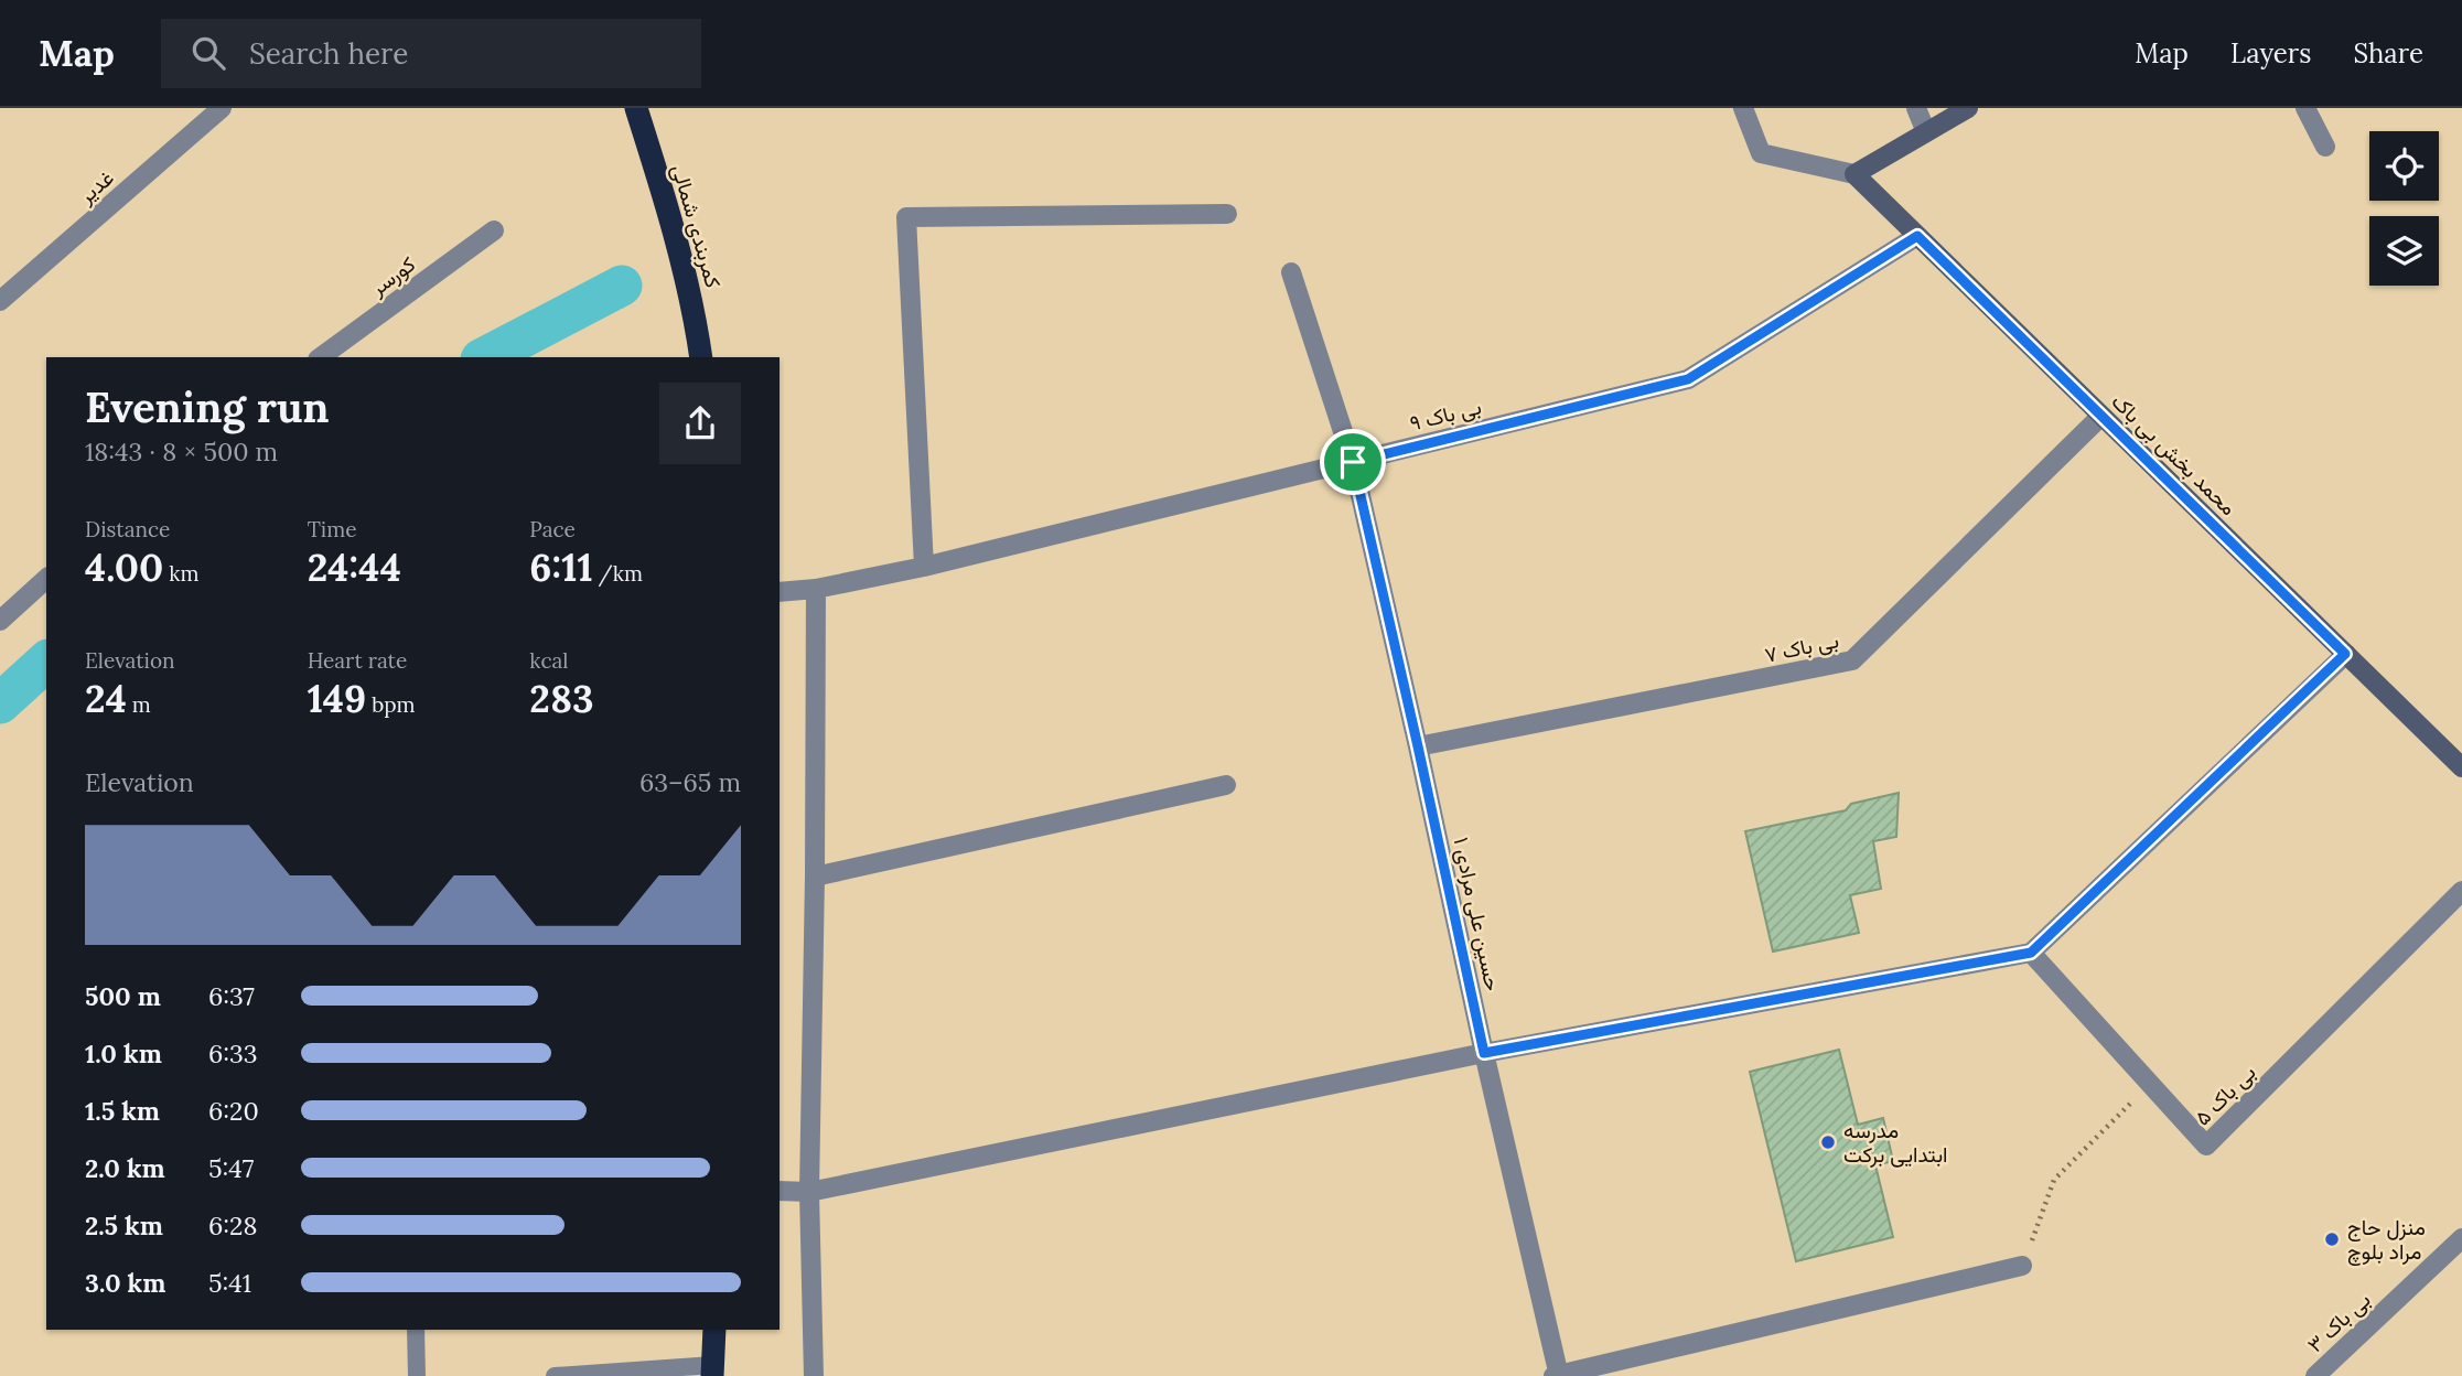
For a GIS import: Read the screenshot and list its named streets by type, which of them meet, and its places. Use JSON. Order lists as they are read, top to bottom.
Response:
{
  "streets": {
    "highway": ["کمربندی شمالی"],
    "street": [
      "غدیر",
      "کورسر",
      "بی باک ۹",
      "محمد بخش بی باک",
      "بی باک ۷",
      "حسین علی مرادی ۱",
      "بی باک ۵",
      "بی باک ۳"
    ]
  },
  "crossings": [
    ["بی باک ۹", "محمد بخش بی باک"],
    ["بی باک ۹", "حسین علی مرادی ۱"],
    ["محمد بخش بی باک", "بی باک ۷"],
    ["بی باک ۷", "حسین علی مرادی ۱"]
  ],
  "places": ["مدرسه ابتدایی برکت", "منزل حاج مراد بلوچ"],
  "page": {
    "header": "Map",
    "search": "Search here",
    "nav": ["Map", "Layers", "Share"],
    "heading": ["Evening run", "18:43 · 8 × 500 m"],
    "stats": [
      ["Distance", "4.00 km"],
      ["Time", "24:44"],
      ["Pace", "6:11 /km"],
      ["Elevation", "24 m"],
      ["Heart rate", "149 bpm"],
      ["kcal", "283"]
    ],
    "chart": ["Elevation", "63–65 m"],
    "list": [
      {
        "name": "500 m",
        "note": "6:37"
      },
      {
        "name": "1.0 km",
        "note": "6:33"
      },
      {
        "name": "1.5 km",
        "note": "6:20"
      },
      {
        "name": "2.0 km",
        "note": "5:47"
      },
      {
        "name": "2.5 km",
        "note": "6:28"
      },
      {
        "name": "3.0 km",
        "note": "5:41"
      }
    ]
  }
}
